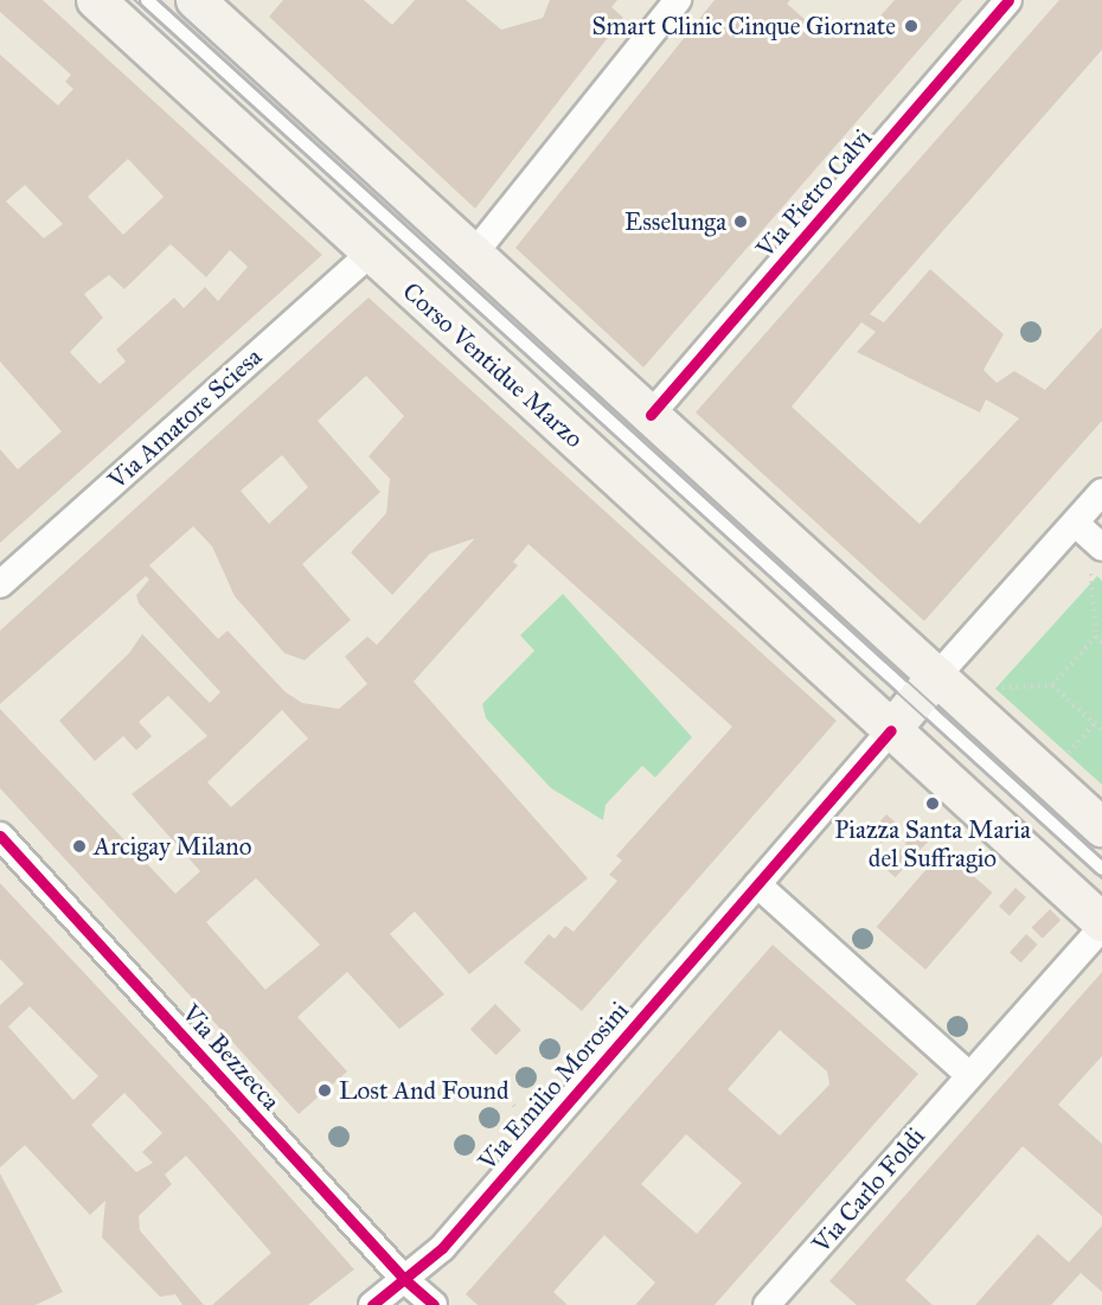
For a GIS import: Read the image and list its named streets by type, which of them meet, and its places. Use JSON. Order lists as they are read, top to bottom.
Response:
{
  "streets": {
    "main road": ["Corso Ventidue Marzo"],
    "street": [
      "Via Pietro Calvi",
      "Via Amatore Sciesa",
      "Via Bezzecca",
      "Via Emilio Morosini",
      "Via Carlo Foldi"
    ]
  },
  "crossings": [
    ["Corso Ventidue Marzo", "Via Amatore Sciesa"],
    ["Via Bezzecca", "Via Emilio Morosini"]
  ],
  "places": [
    "Smart Clinic Cinque Giornate",
    "Esselunga",
    "Piazza Santa Maria del Suffragio",
    "Arcigay Milano",
    "Lost And Found"
  ]
}
